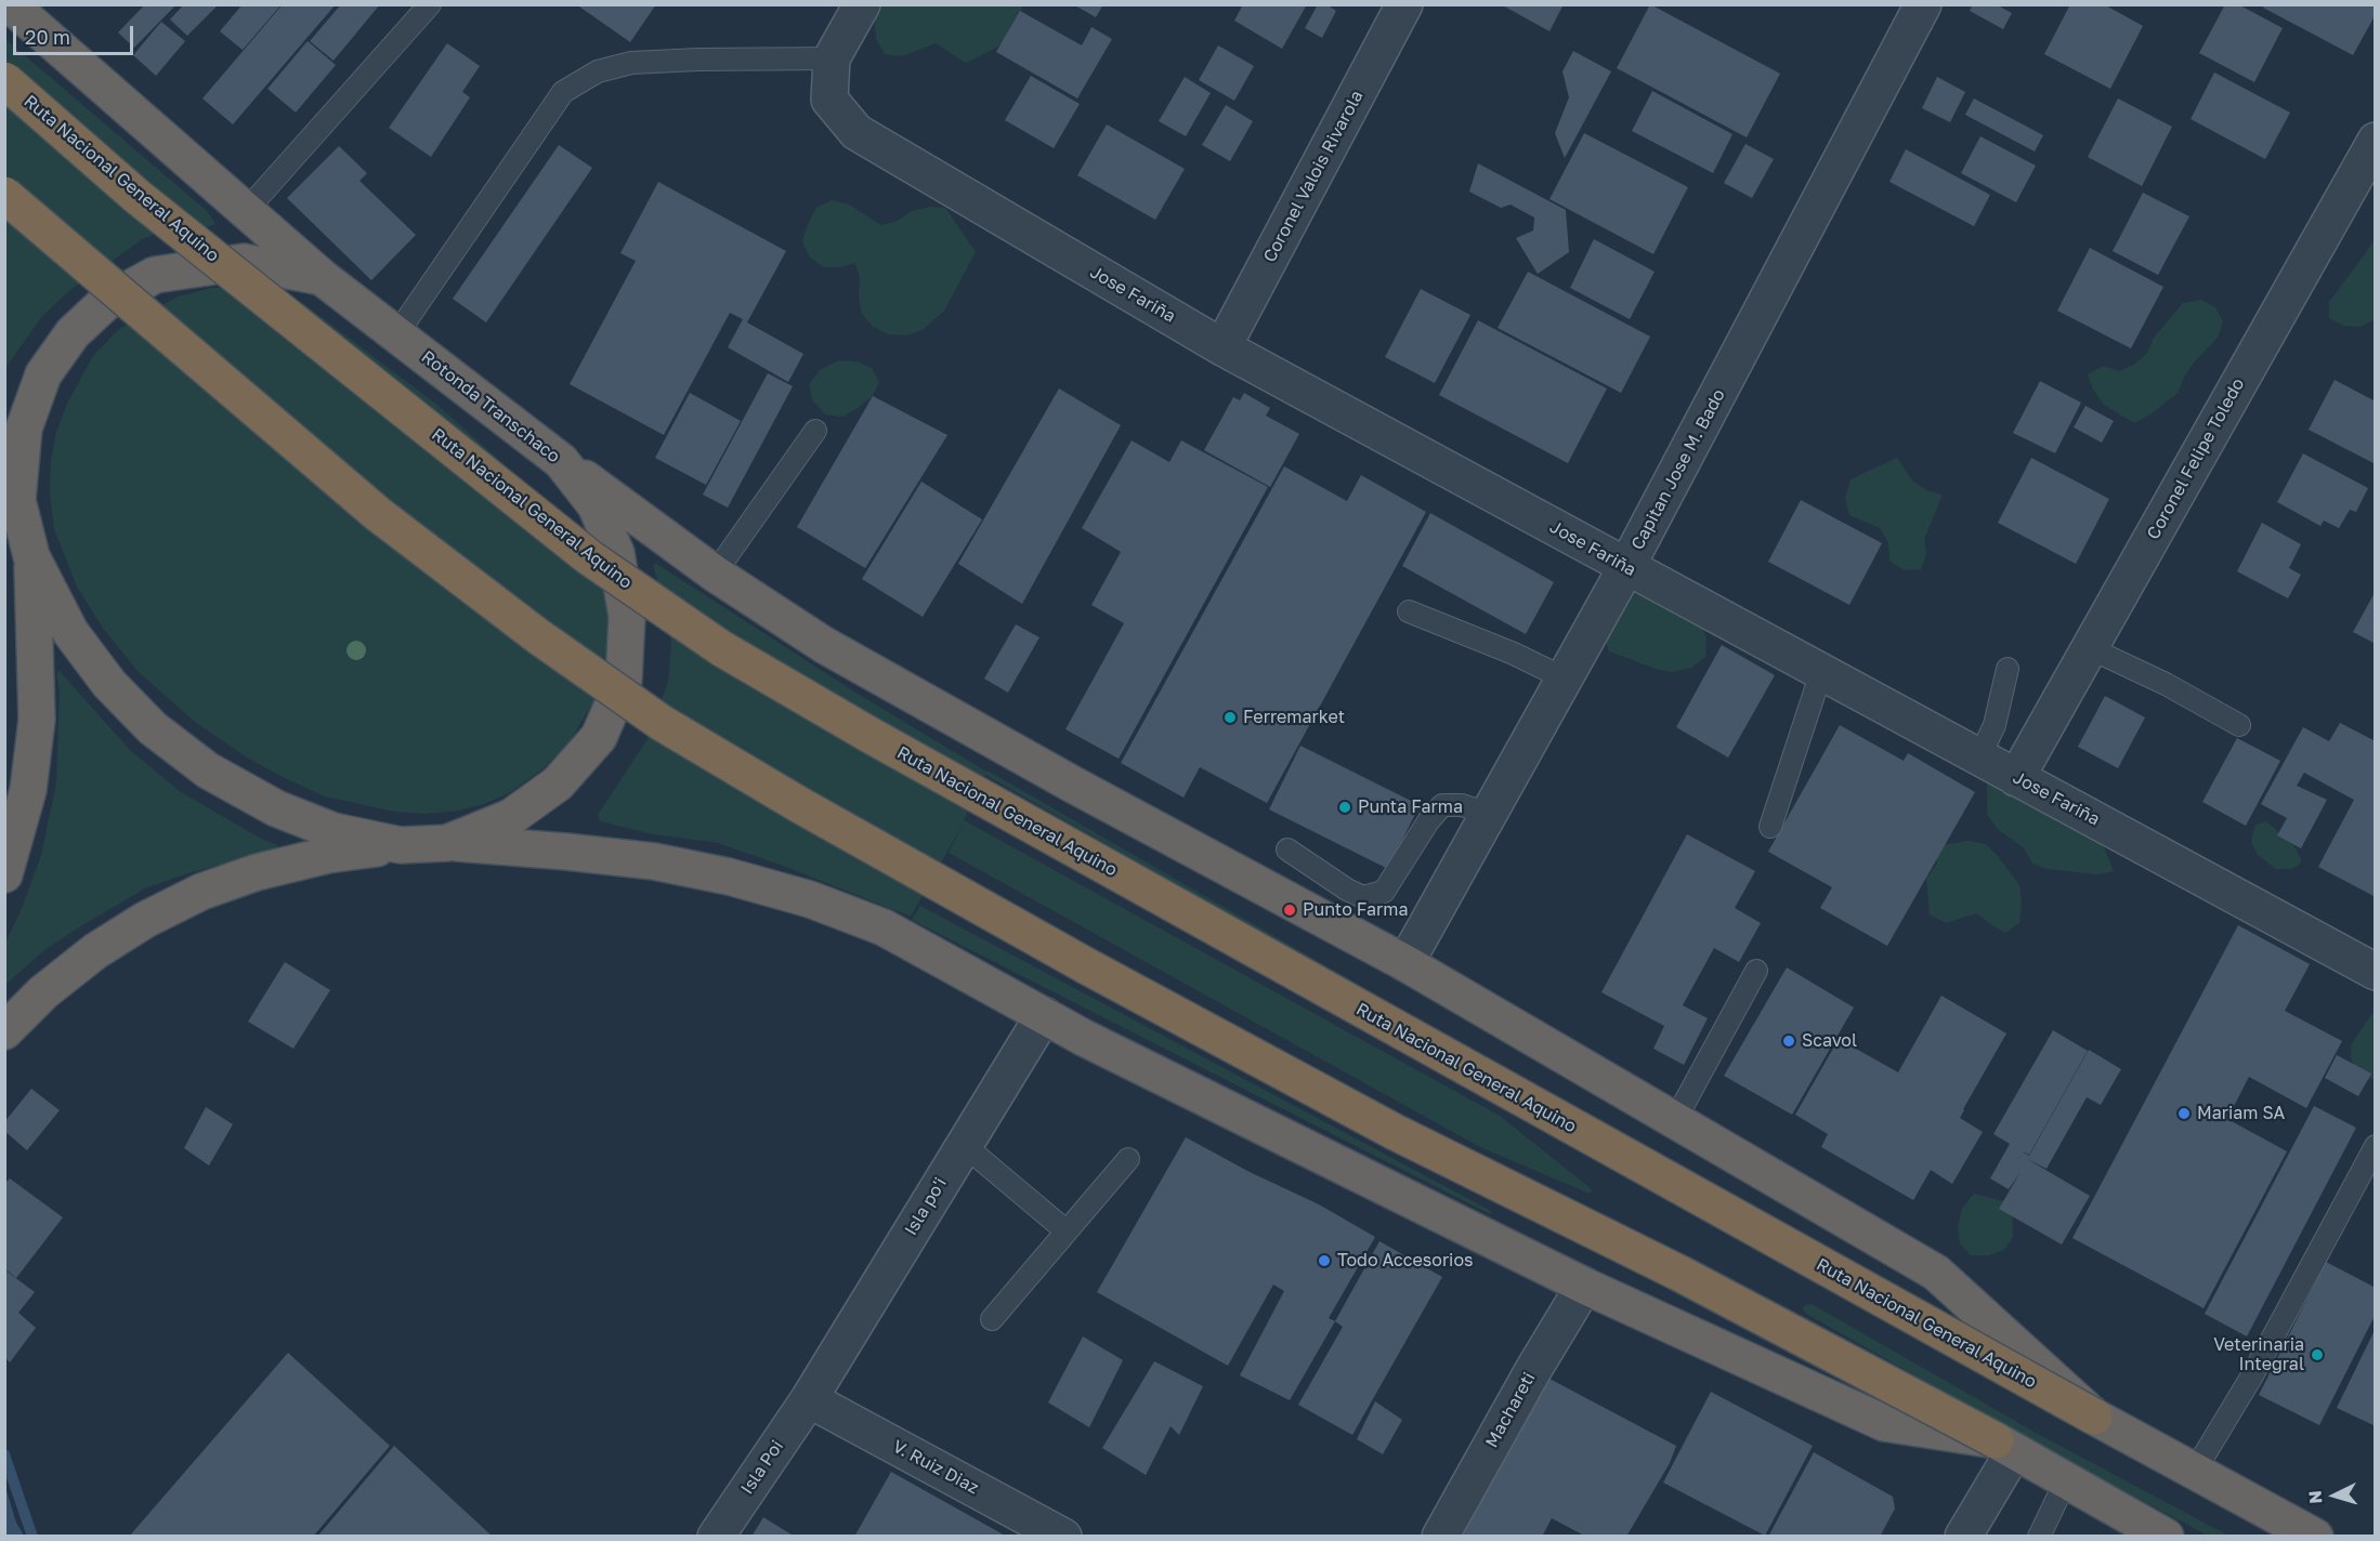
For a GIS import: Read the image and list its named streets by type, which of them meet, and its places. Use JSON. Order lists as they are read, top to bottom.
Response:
{
  "streets": {
    "highway": ["Ruta Nacional General Aquino", "Rotonda Transchaco"],
    "street": [
      "Coronel Valois Rivarola",
      "Jose Fariña",
      "Coronel Felipe Toledo",
      "Capitan Jose M. Bado",
      "Isla po'i",
      "Machareti",
      "Isla Poi",
      "V. Ruiz Diaz"
    ]
  },
  "crossings": [
    ["Coronel Valois Rivarola", "Jose Fariña"],
    ["Ruta Nacional General Aquino", "Rotonda Transchaco"],
    ["Ruta Nacional General Aquino", "Capitan Jose M. Bado"],
    ["Jose Fariña", "Coronel Felipe Toledo"],
    ["Jose Fariña", "Capitan Jose M. Bado"],
    ["Isla po'i", "Isla Poi"],
    ["Isla po'i", "V. Ruiz Diaz"],
    ["Isla Poi", "V. Ruiz Diaz"]
  ],
  "places": [
    "Ferremarket",
    "Punta Farma",
    "Punto Farma",
    "Scavol",
    "Mariam SA",
    "Todo Accesorios",
    "Veterinaria Integral"
  ],
  "scale_bar": "20 m",
  "north": "left"
}
